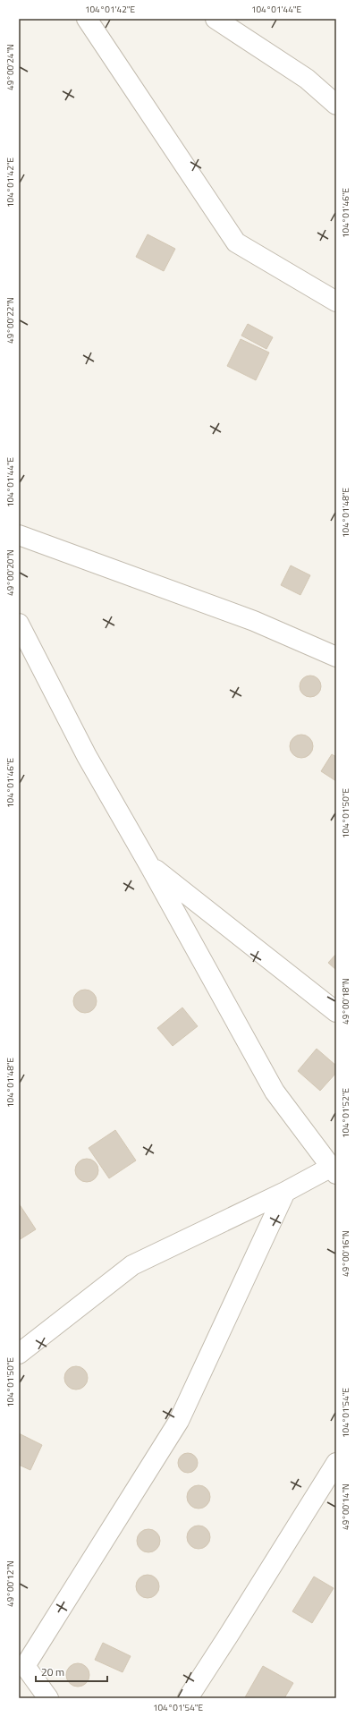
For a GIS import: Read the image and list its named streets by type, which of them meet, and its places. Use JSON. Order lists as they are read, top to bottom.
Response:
{
  "scale_bar": "20 m",
  "coordinates": [
    "104°01'42\"E",
    "104°01'44\"E",
    "49°00'24\"N",
    "104°01'46\"E",
    "49°00'22\"N",
    "104°01'48\"E",
    "49°00'20\"N",
    "104°01'50\"E",
    "49°00'18\"N",
    "104°01'52\"E",
    "49°00'16\"N",
    "104°01'54\"E",
    "49°00'14\"N",
    "49°00'12\"N"
  ]
}
